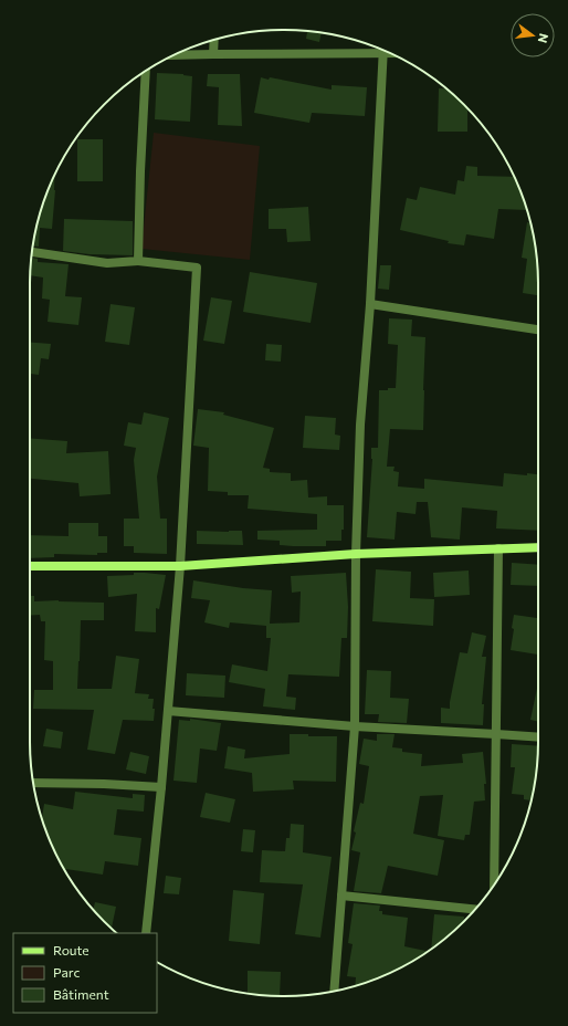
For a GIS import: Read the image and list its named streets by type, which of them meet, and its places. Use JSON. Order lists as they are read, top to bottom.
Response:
{
  "legend": ["Route", "Parc", "Bâtiment"],
  "north": "right"
}
